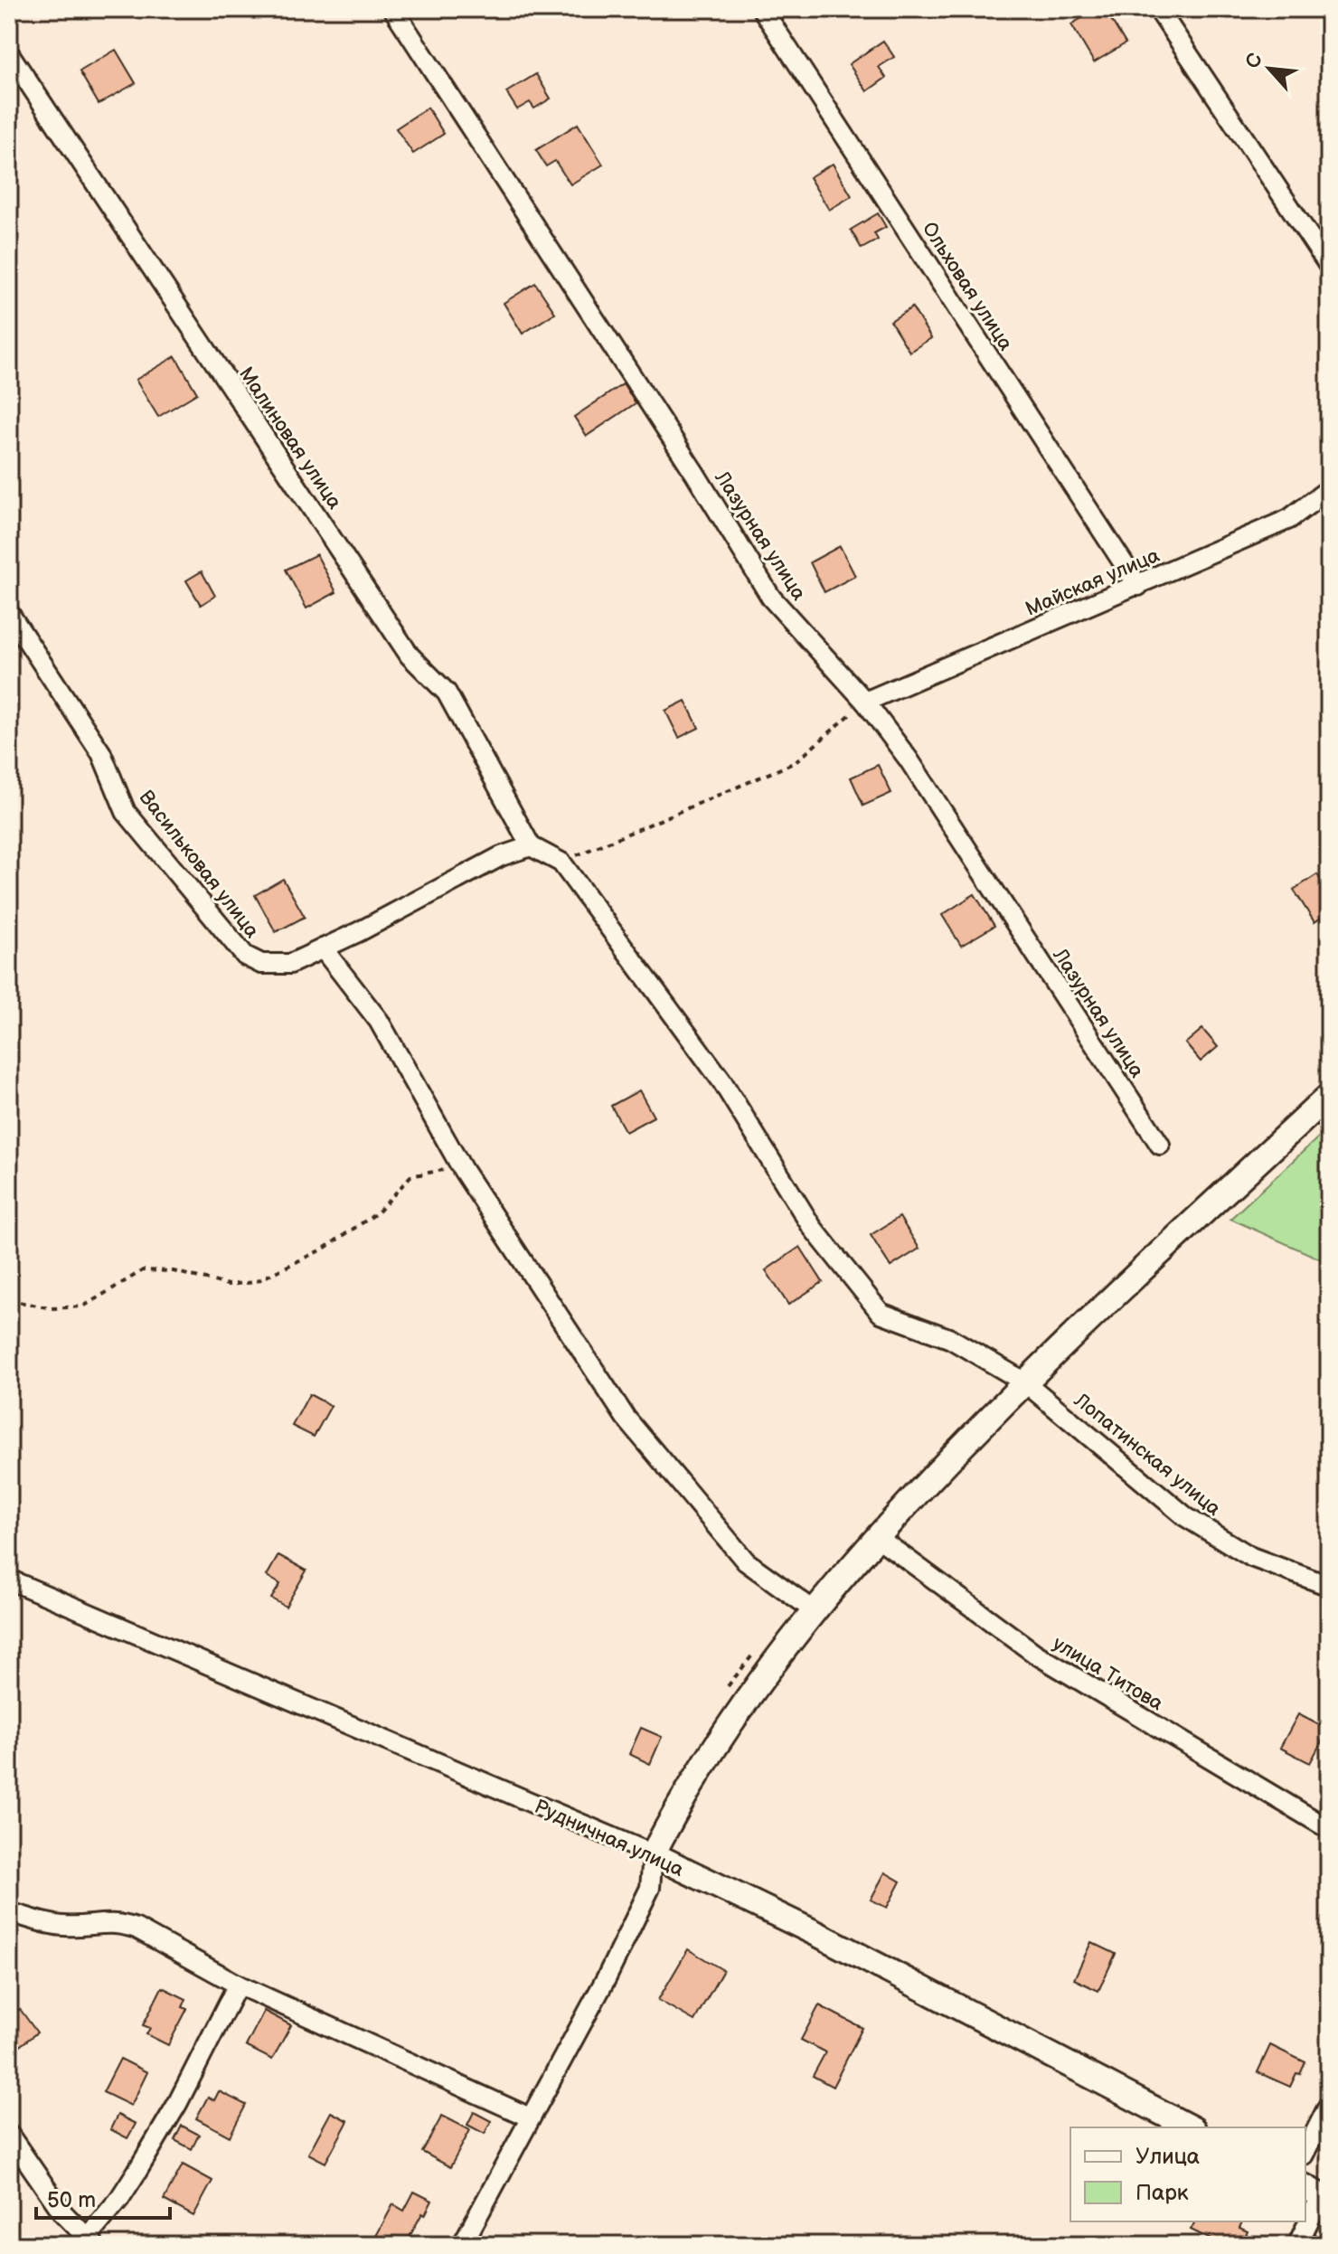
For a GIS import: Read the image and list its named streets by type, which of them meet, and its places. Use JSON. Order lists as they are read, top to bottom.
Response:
{
  "streets": {
    "main road": ["Рудничная улица"],
    "street": [
      "Ольховая улица",
      "Малиновая улица",
      "Лазурная улица",
      "Майская улица",
      "Васильковая улица",
      "Лопатинская улица",
      "улица Титова"
    ]
  },
  "crossings": [
    ["Ольховая улица", "Майская улица"],
    ["Лазурная улица", "Майская улица"]
  ],
  "legend": ["Улица", "Парк"],
  "scale_bar": "50 m",
  "north": "top left"
}
